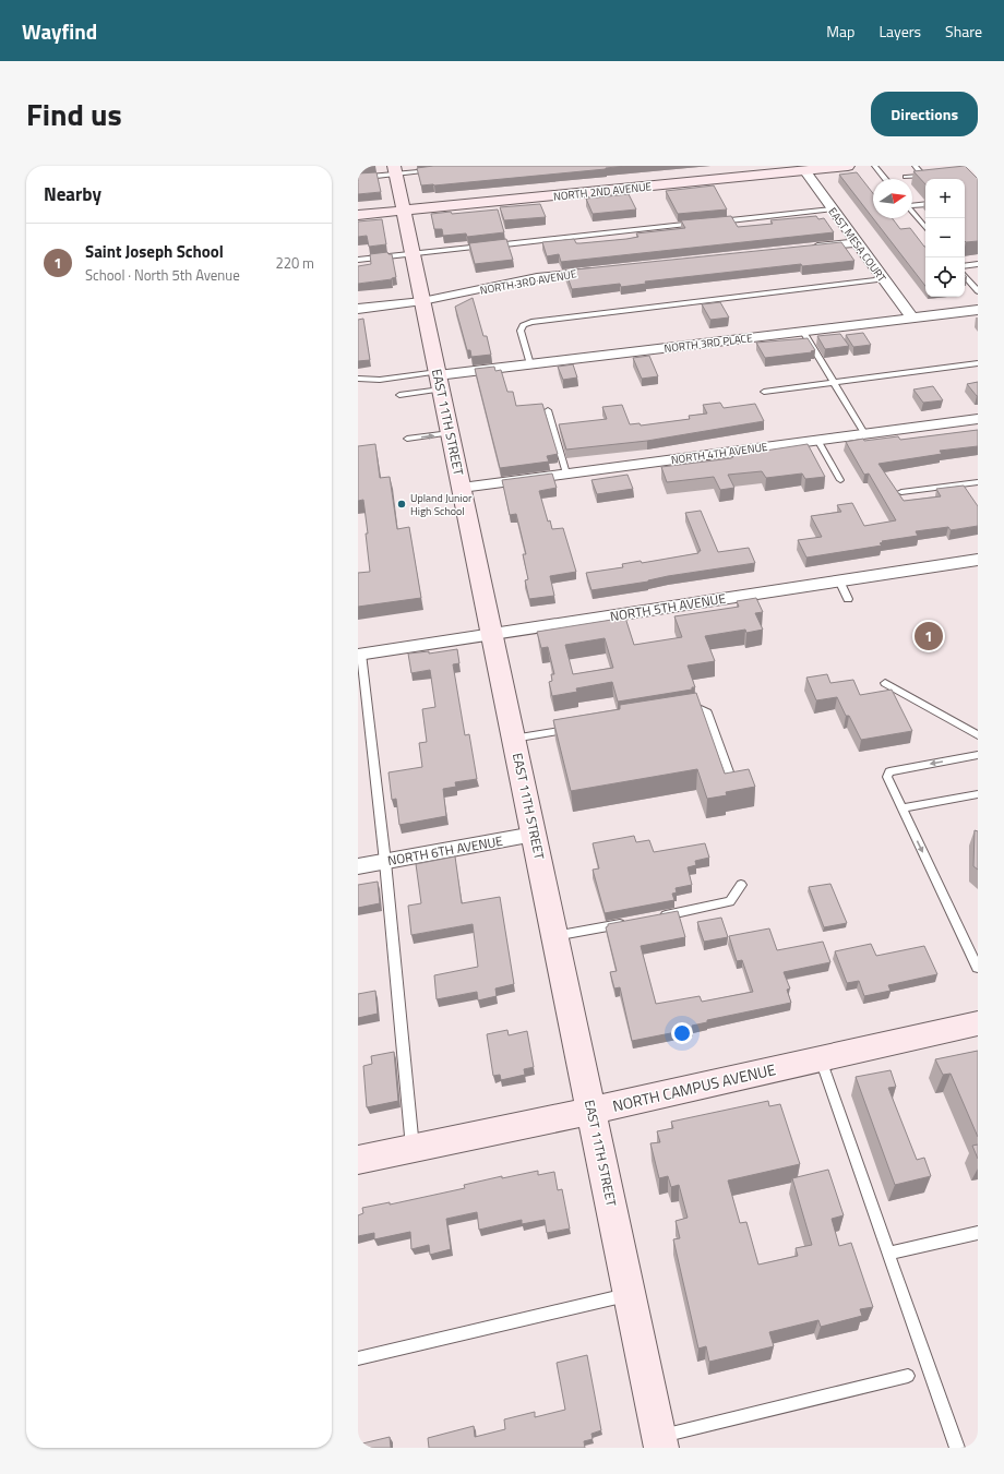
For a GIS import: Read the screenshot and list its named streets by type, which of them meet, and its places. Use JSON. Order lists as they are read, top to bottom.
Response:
{
  "streets": {
    "street": [
      "NORTH 2ND AVENUE",
      "EAST MESA COURT",
      "NORTH 3RD AVENUE",
      "NORTH 3RD PLACE",
      "EAST 11TH STREET",
      "NORTH 4TH AVENUE",
      "NORTH 5TH AVENUE",
      "NORTH 6TH AVENUE",
      "NORTH CAMPUS AVENUE"
    ]
  },
  "crossings": [
    ["NORTH 2ND AVENUE", "EAST MESA COURT"],
    ["NORTH 2ND AVENUE", "EAST 11TH STREET"],
    ["EAST MESA COURT", "NORTH 3RD PLACE"],
    ["NORTH 3RD AVENUE", "EAST 11TH STREET"],
    ["NORTH 3RD PLACE", "EAST 11TH STREET"],
    ["EAST 11TH STREET", "NORTH 4TH AVENUE"],
    ["EAST 11TH STREET", "NORTH 5TH AVENUE"],
    ["EAST 11TH STREET", "NORTH 6TH AVENUE"],
    ["EAST 11TH STREET", "NORTH CAMPUS AVENUE"]
  ],
  "places": ["Upland Junior High School"],
  "north": "right",
  "page": {
    "header": "Wayfind",
    "nav": ["Map", "Layers", "Share"],
    "title": "Find us",
    "buttons": "Directions",
    "heading": "Nearby",
    "map_buttons": ["+", "−"],
    "list": [
      {
        "mark": "1",
        "name": "Saint Joseph School",
        "note": "School · North 5th Avenue",
        "value": "220 m"
      }
    ],
    "pins": "1"
  }
}
